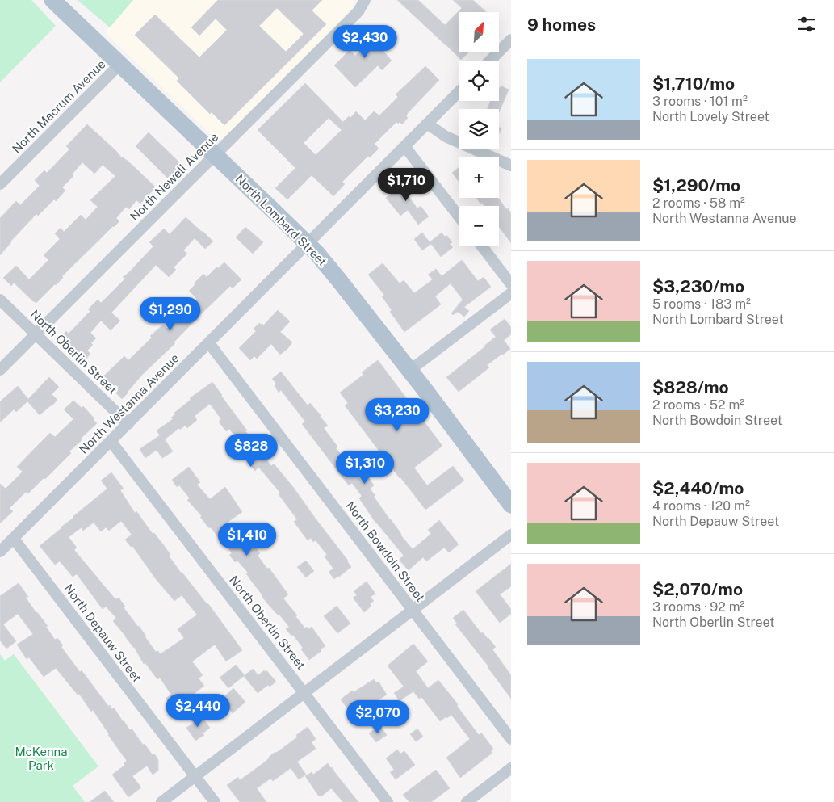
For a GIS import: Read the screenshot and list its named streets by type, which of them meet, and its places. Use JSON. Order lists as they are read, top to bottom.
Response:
{
  "streets": {
    "main road": ["North Lombard Street"],
    "street": [
      "North Macrum Avenue",
      "North Newell Avenue",
      "North Oberlin Street",
      "North Westanna Avenue",
      "North Bowdoin Street",
      "North Depauw Street"
    ]
  },
  "crossings": [
    ["North Macrum Avenue", "North Lombard Street"],
    ["North Newell Avenue", "North Lombard Street"],
    ["North Newell Avenue", "North Oberlin Street"],
    ["North Lombard Street", "North Westanna Avenue"],
    ["North Oberlin Street", "North Westanna Avenue"],
    ["North Westanna Avenue", "North Bowdoin Street"],
    ["North Westanna Avenue", "North Depauw Street"]
  ],
  "parks": ["McKenna Park"],
  "north": "top right",
  "page": {
    "heading": "9 homes",
    "map_buttons": ["+", "−"],
    "price": [
      "$2,430",
      "$1,710",
      "$1,290",
      "$3,230",
      "$828",
      "$1,310",
      "$1,410",
      "$2,440",
      "$2,070"
    ],
    "list": [
      {
        "name": "$1,710/mo",
        "note": "3 rooms · 101 m² · North Lovely Street"
      },
      {
        "name": "$1,290/mo",
        "note": "2 rooms · 58 m² · North Westanna Avenue"
      },
      {
        "name": "$3,230/mo",
        "note": "5 rooms · 183 m² · North Lombard Street"
      },
      {
        "name": "$828/mo",
        "note": "2 rooms · 52 m² · North Bowdoin Street"
      },
      {
        "name": "$2,440/mo",
        "note": "4 rooms · 120 m² · North Depauw Street"
      },
      {
        "name": "$2,070/mo",
        "note": "3 rooms · 92 m² · North Oberlin Street"
      }
    ]
  }
}
